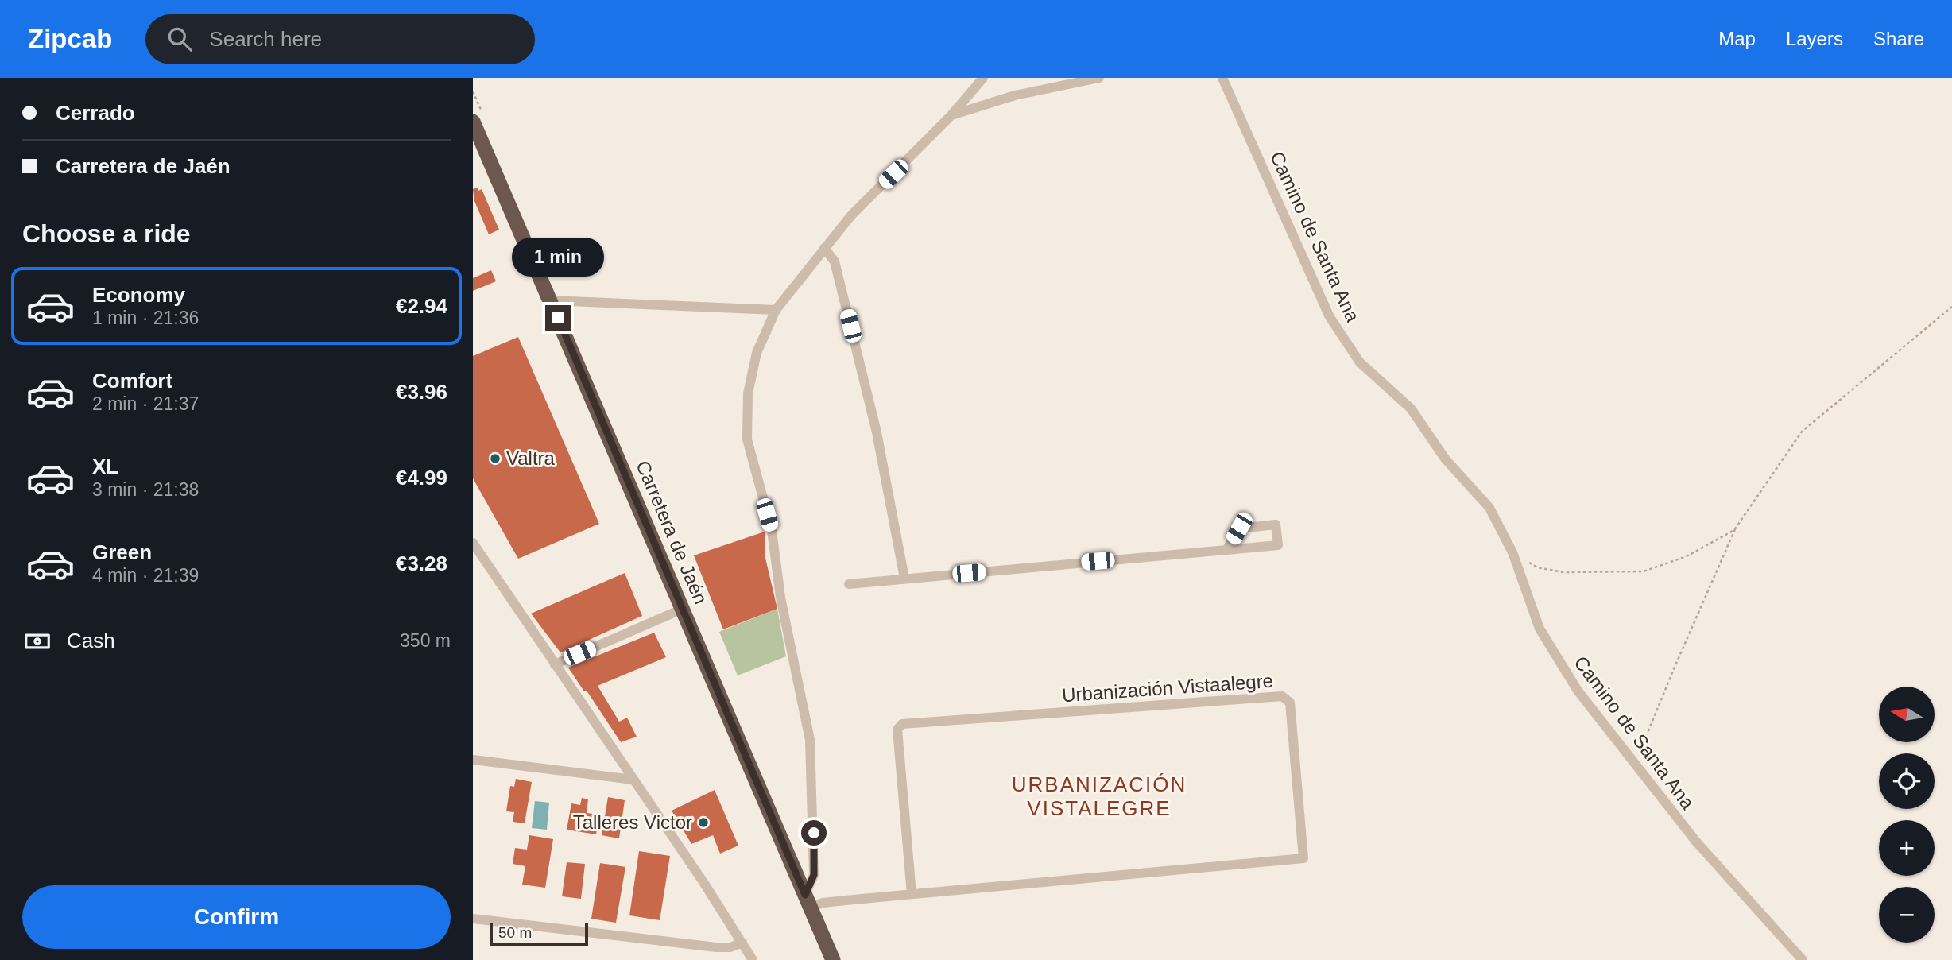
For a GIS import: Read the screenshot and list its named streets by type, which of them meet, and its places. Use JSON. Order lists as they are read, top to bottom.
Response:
{
  "streets": {
    "highway": ["Carretera de Jaén"],
    "street": ["Camino de Santa Ana", "Urbanización Vistaalegre"]
  },
  "crossings": [
    ["Carretera de Jaén", "Urbanización Vistaalegre"]
  ],
  "districts": ["URBANIZACIÓN VISTALEGRE"],
  "places": ["Valtra", "Talleres Victor"],
  "scale_bar": "50 m",
  "north": "left",
  "page": {
    "header": "Zipcab",
    "search": "Search here",
    "nav": ["Map", "Layers", "Share"],
    "banner": ["Cerrado", "Carretera de Jaén"],
    "heading": "Choose a ride",
    "bubble": "1 min",
    "list": [
      {
        "name": "Economy",
        "note": "1 min · 21:36",
        "value": "€2.94"
      },
      {
        "name": "Comfort",
        "note": "2 min · 21:37",
        "value": "€3.96"
      },
      {
        "name": "XL",
        "note": "3 min · 21:38",
        "value": "€4.99"
      },
      {
        "name": "Green",
        "note": "4 min · 21:39",
        "value": "€3.28"
      }
    ],
    "pay": ["Cash", "350 m"],
    "map_buttons": ["+", "−"],
    "buttons": "Confirm",
    "scale": "50 m"
  }
}
